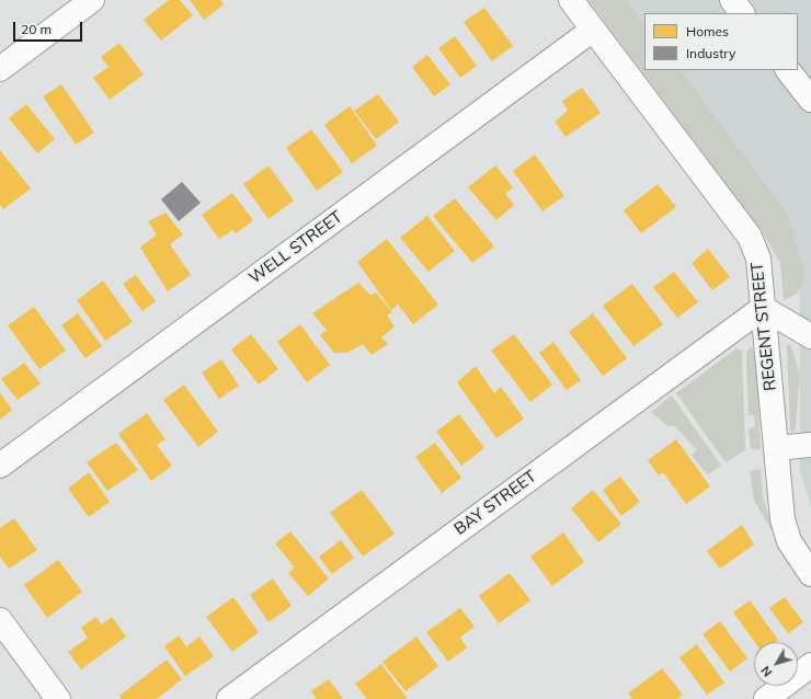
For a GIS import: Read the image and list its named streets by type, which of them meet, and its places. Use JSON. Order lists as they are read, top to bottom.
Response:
{
  "streets": {
    "street": ["WELL STREET", "REGENT STREET", "BAY STREET"]
  },
  "crossings": [
    ["WELL STREET", "REGENT STREET"],
    ["REGENT STREET", "BAY STREET"]
  ],
  "legend": ["Homes", "Industry"],
  "scale_bar": "20 m",
  "north": "bottom left"
}
